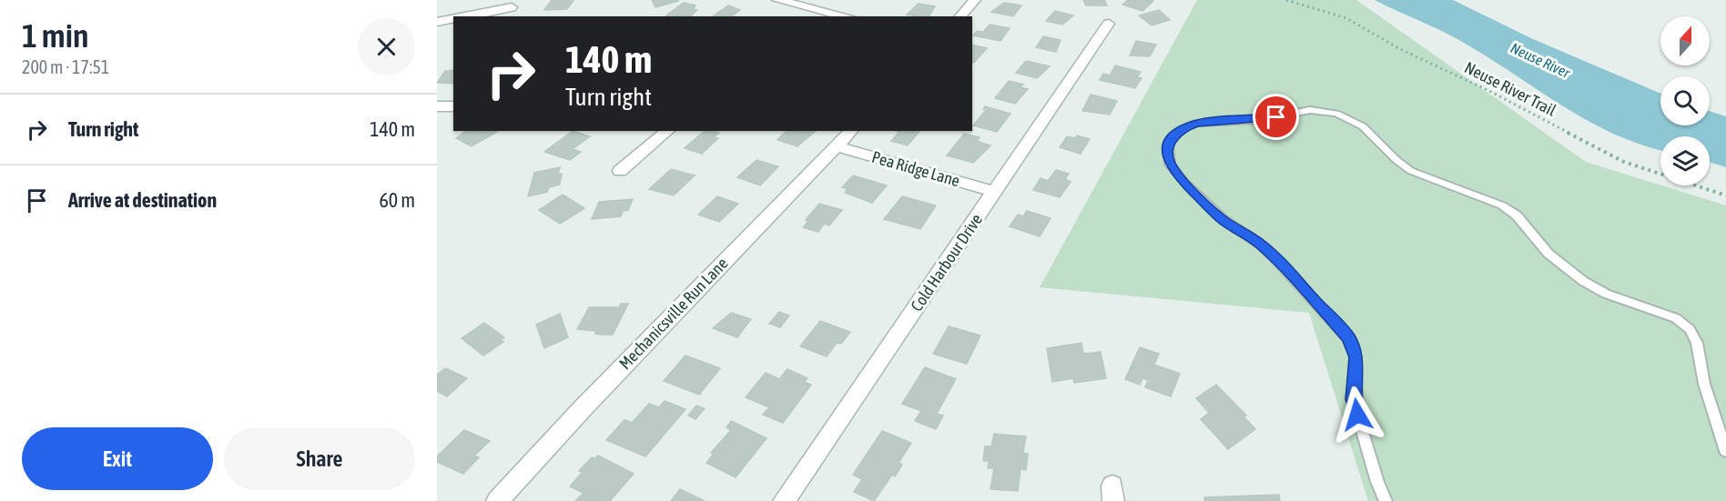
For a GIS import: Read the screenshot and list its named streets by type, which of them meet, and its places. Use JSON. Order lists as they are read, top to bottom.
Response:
{
  "streets": {
    "street": ["Pea Ridge Lane", "Cold Harbour Drive", "Mechanicsville Run Lane"],
    "path": ["Neuse River Trail"]
  },
  "crossings": [
    ["Pea Ridge Lane", "Cold Harbour Drive"],
    ["Pea Ridge Lane", "Mechanicsville Run Lane"]
  ],
  "water": ["Neuse River"],
  "north": "top",
  "page": {
    "heading": ["1 min", "200 m · 17:51"],
    "turn": ["140 m", "Turn right"],
    "list": [
      {
        "name": "Turn right",
        "value": "140 m"
      },
      {
        "name": "Arrive at destination",
        "value": "60 m"
      }
    ],
    "buttons": ["Exit", "Share"]
  }
}
